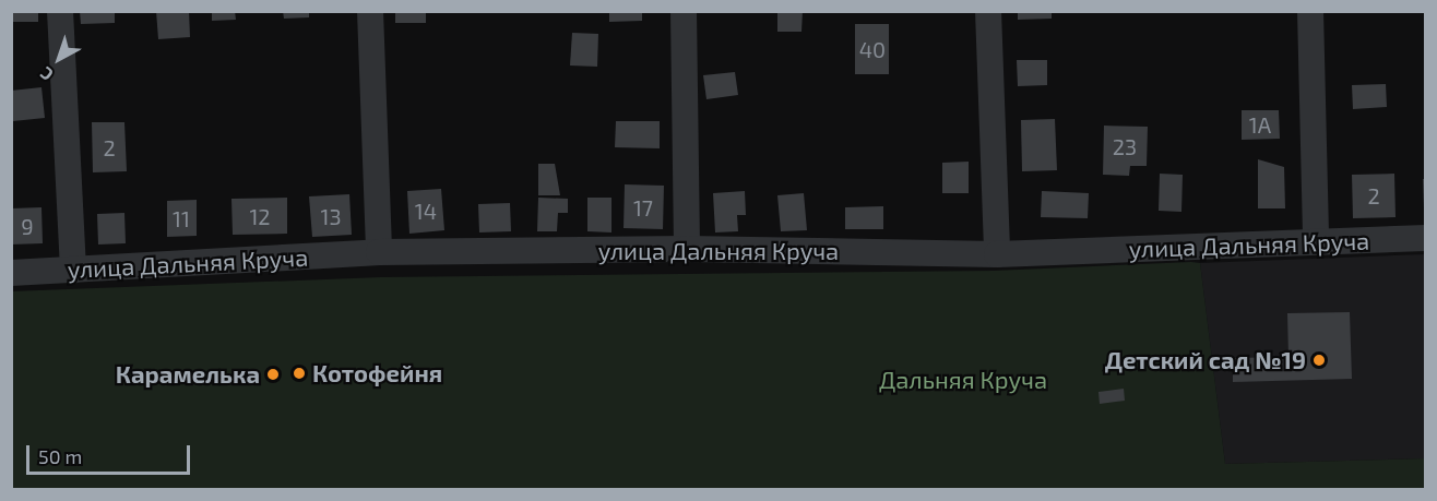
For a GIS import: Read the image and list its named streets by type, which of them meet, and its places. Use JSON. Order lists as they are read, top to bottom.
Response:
{
  "streets": {
    "street": ["улица Дальняя Круча"]
  },
  "parks": ["Дальняя Круча"],
  "places": ["Детский сад №19", "Котофейня", "Карамелька"],
  "house_numbers": [
    "40",
    "1А",
    "23",
    "2",
    "2",
    "17",
    "14",
    "12",
    "13",
    "11",
    "9"
  ],
  "scale_bar": "50 m",
  "north": "bottom left"
}
